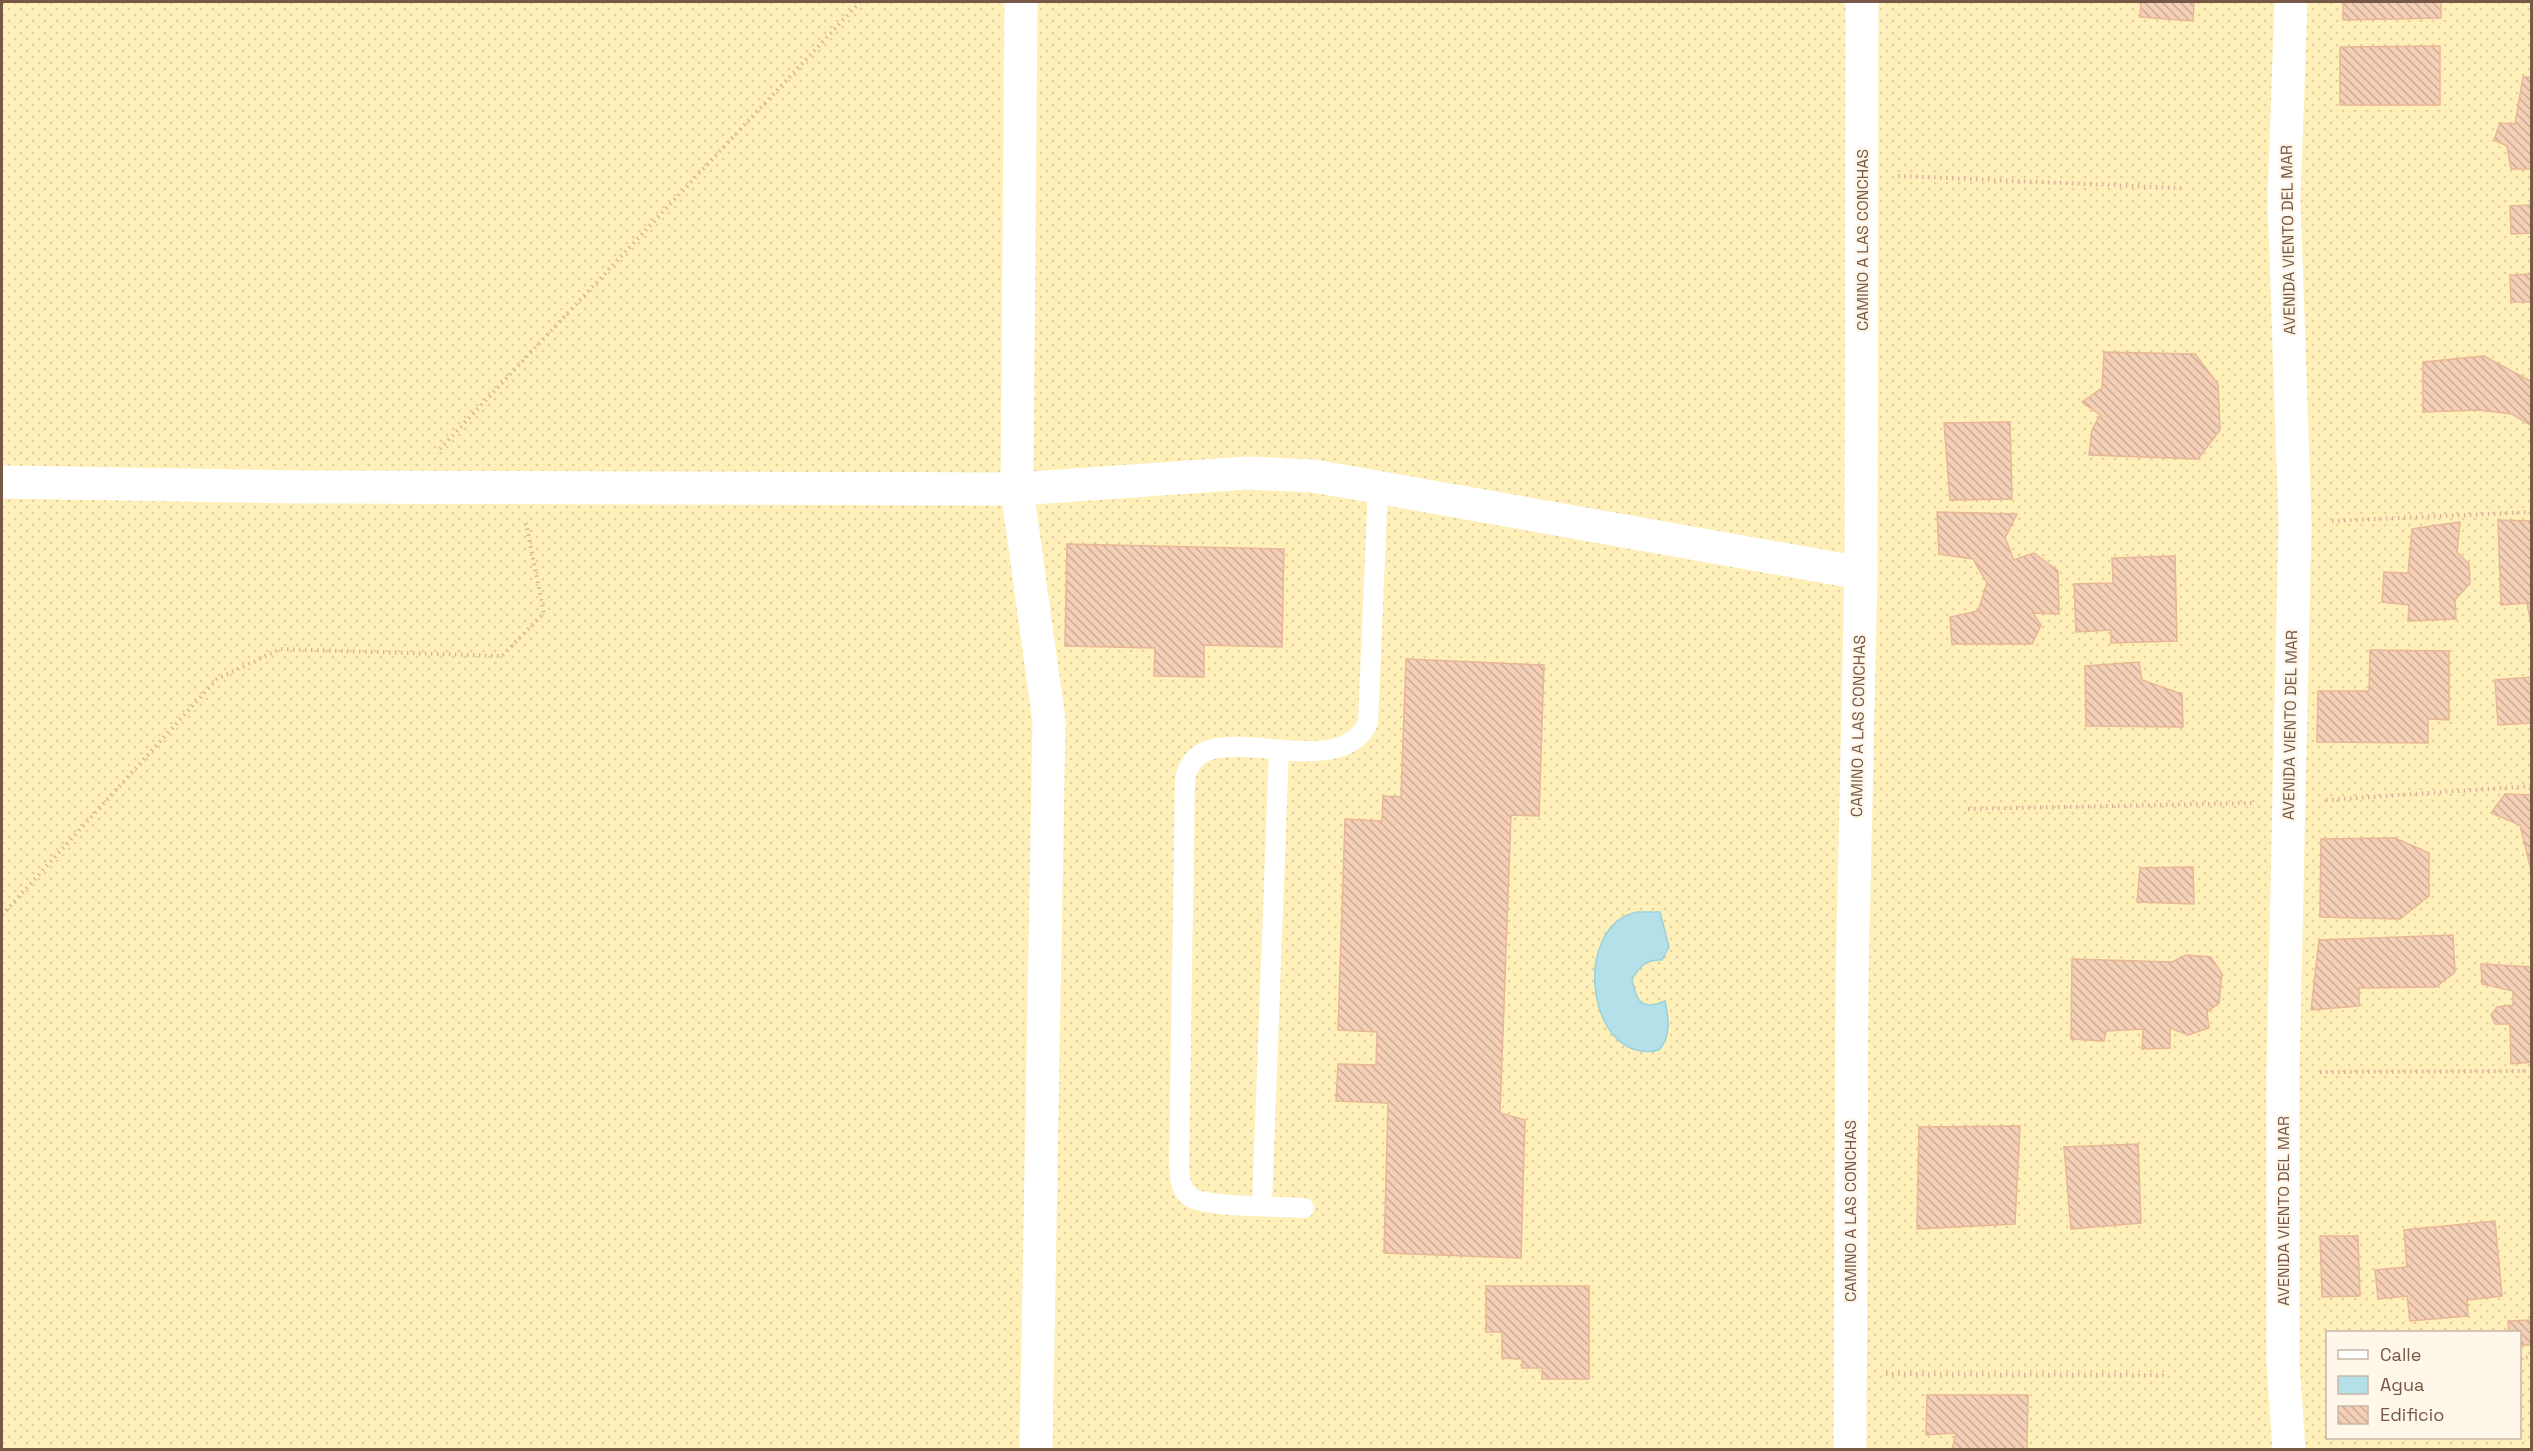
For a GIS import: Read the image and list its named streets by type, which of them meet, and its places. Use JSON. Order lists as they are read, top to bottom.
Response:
{
  "streets": {
    "street": ["CAMINO A LAS CONCHAS", "AVENIDA VIENTO DEL MAR"]
  },
  "legend": ["Calle", "Agua", "Edificio"]
}
